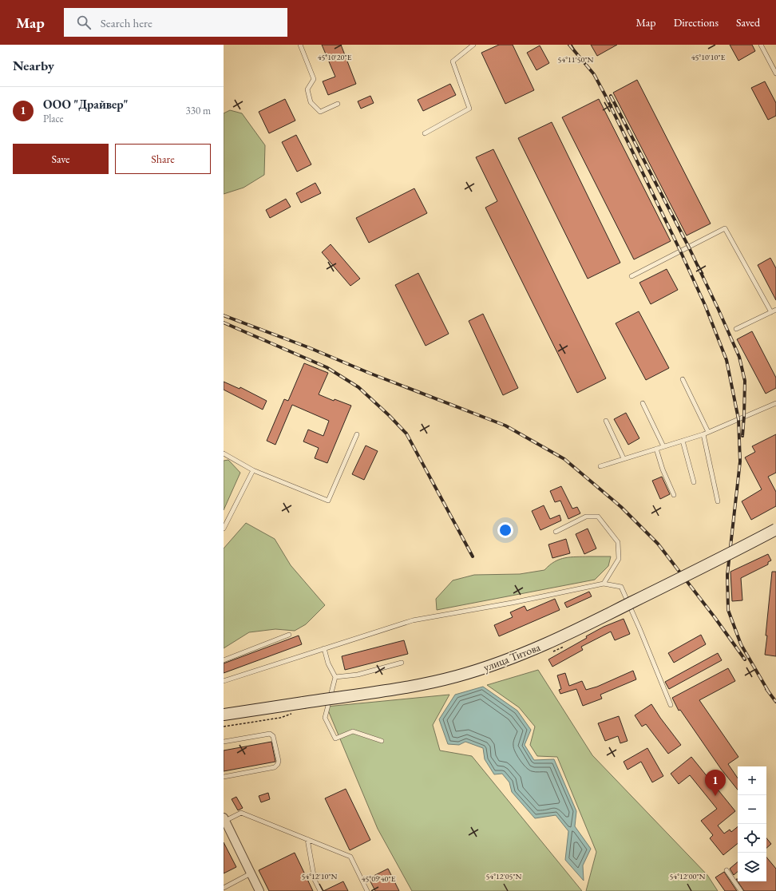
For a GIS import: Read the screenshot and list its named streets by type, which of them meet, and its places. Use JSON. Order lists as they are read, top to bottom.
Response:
{
  "streets": {
    "main road": ["улица Титова"]
  },
  "page": {
    "header": "Map",
    "search": "Search here",
    "nav": ["Map", "Directions", "Saved"],
    "heading": "Nearby",
    "list": [
      {
        "mark": "1",
        "name": "ООО \"Драйвер\"",
        "note": "Place",
        "value": "330 m"
      }
    ],
    "buttons": ["Save", "Share"],
    "map_buttons": ["+", "−"],
    "pins": "1"
  },
  "coordinates": [
    "45°10'20\"E",
    "45°10'10\"E",
    "54°11'50\"N",
    "54°12'10\"N",
    "54°12'05\"N",
    "54°12'00\"N",
    "45°09'40\"E"
  ]
}
